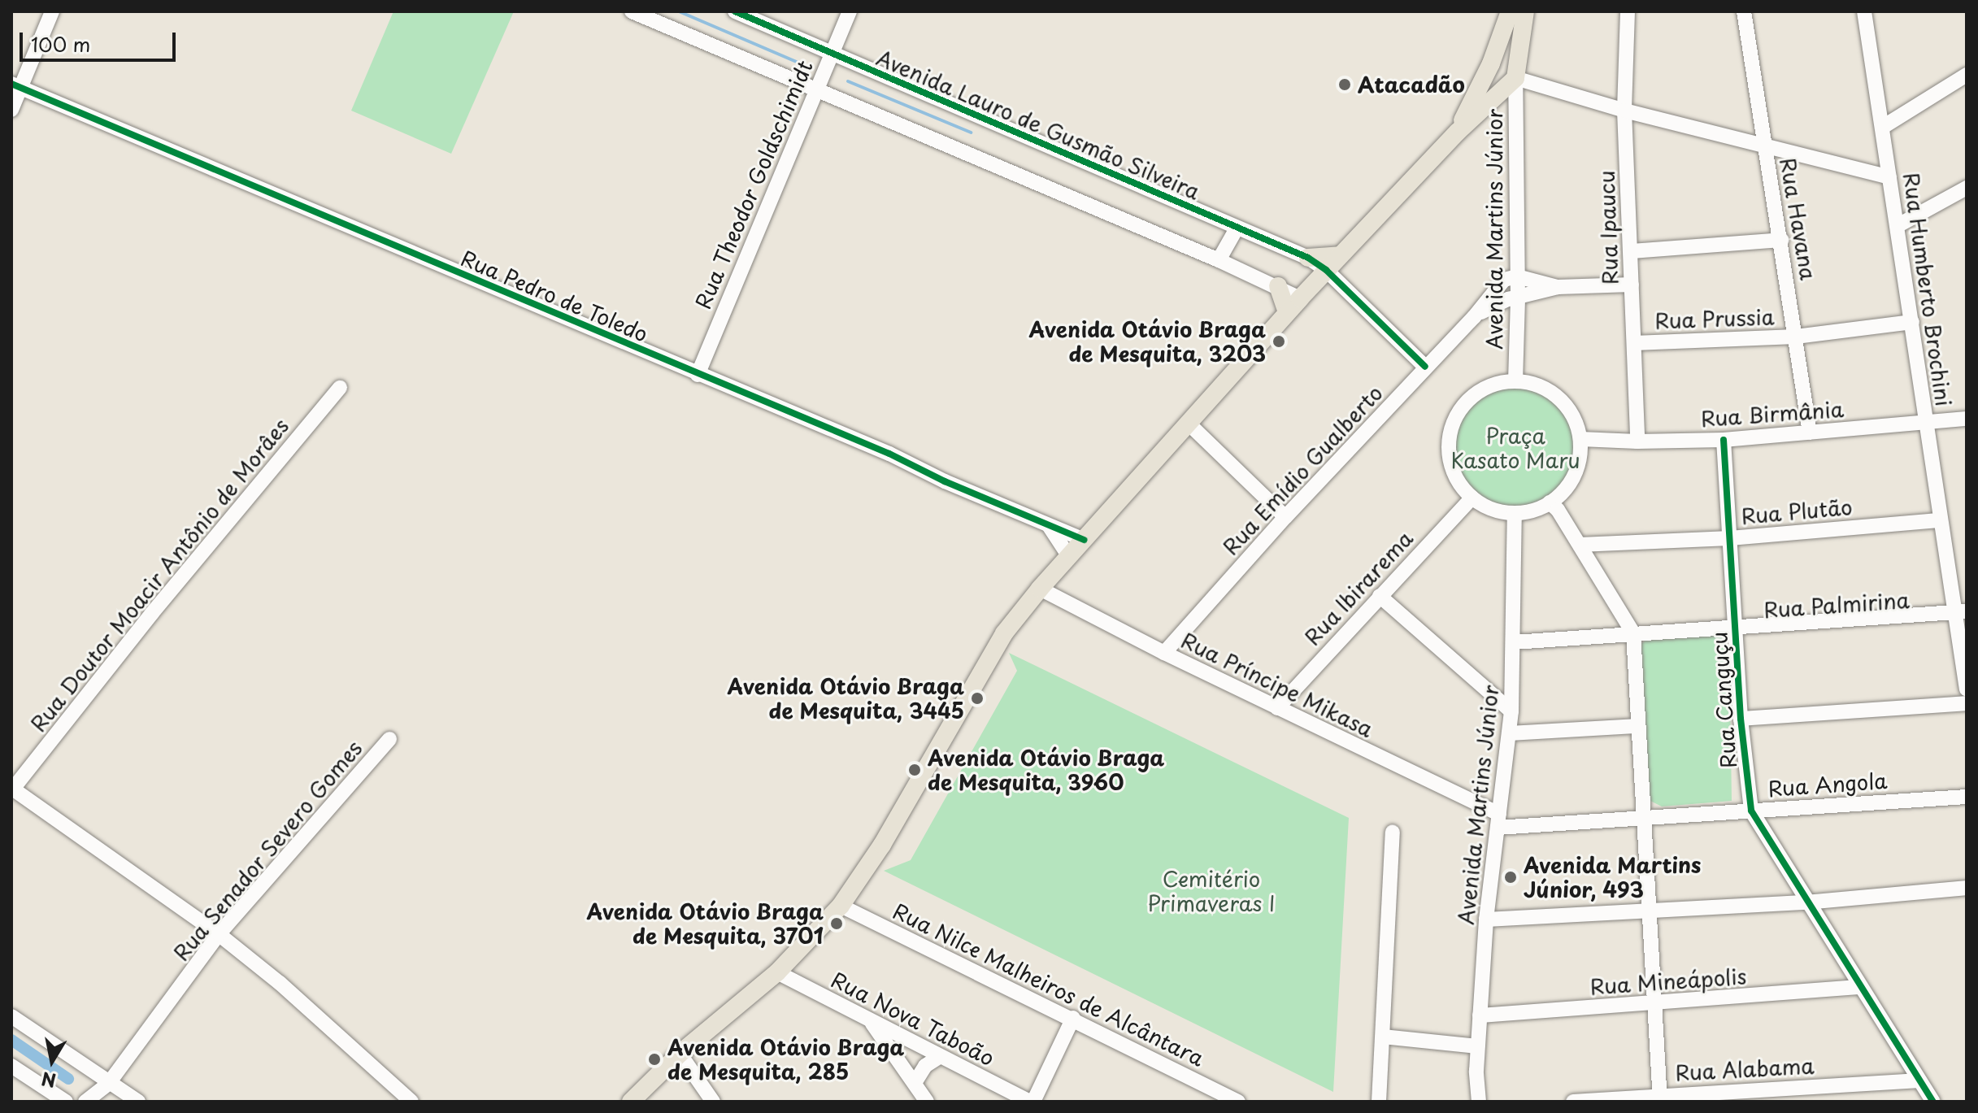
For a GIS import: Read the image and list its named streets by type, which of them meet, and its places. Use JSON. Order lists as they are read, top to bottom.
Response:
{
  "streets": {
    "street": [
      "Avenida Lauro de Gusmão Silveira",
      "Rua Theodor Goldschimidt",
      "Rua Havana",
      "Rua Ipaucu",
      "Avenida Martins Júnior",
      "Rua Humberto Brochini",
      "Rua Pedro de Toledo",
      "Rua Prussia",
      "Rua Birmânia",
      "Rua Emídio Gualberto",
      "Rua Plutão",
      "Rua Doutor Moacir Antônio de Morâes",
      "Rua Ibirarema",
      "Rua Palmirina",
      "Rua Príncipe Mikasa",
      "Rua Canguçu",
      "Rua Angola",
      "Rua Senador Severo Gomes",
      "Rua Mineápolis",
      "Rua Nilce Malheiros de Alcântara",
      "Rua Nova Taboão",
      "Rua Alabama"
    ]
  },
  "crossings": [
    ["Avenida Lauro de Gusmão Silveira", "Rua Theodor Goldschimidt"],
    ["Avenida Lauro de Gusmão Silveira", "Rua Emídio Gualberto"],
    ["Rua Theodor Goldschimidt", "Rua Pedro de Toledo"],
    ["Rua Havana", "Rua Prussia"],
    ["Rua Havana", "Rua Birmânia"],
    ["Rua Ipaucu", "Rua Prussia"],
    ["Rua Ipaucu", "Rua Birmânia"],
    ["Rua Ipaucu", "Rua Emídio Gualberto"],
    ["Avenida Martins Júnior", "Rua Birmânia"],
    ["Avenida Martins Júnior", "Rua Emídio Gualberto"],
    ["Avenida Martins Júnior", "Rua Ibirarema"],
    ["Avenida Martins Júnior", "Rua Palmirina"],
    ["Avenida Martins Júnior", "Rua Príncipe Mikasa"],
    ["Avenida Martins Júnior", "Rua Angola"],
    ["Avenida Martins Júnior", "Rua Mineápolis"],
    ["Rua Humberto Brochini", "Rua Prussia"],
    ["Rua Humberto Brochini", "Rua Birmânia"],
    ["Rua Humberto Brochini", "Rua Plutão"],
    ["Rua Humberto Brochini", "Rua Palmirina"],
    ["Rua Birmânia", "Rua Ibirarema"],
    ["Rua Birmânia", "Rua Canguçu"],
    ["Rua Emídio Gualberto", "Rua Príncipe Mikasa"],
    ["Rua Plutão", "Rua Canguçu"],
    ["Rua Ibirarema", "Rua Príncipe Mikasa"],
    ["Rua Palmirina", "Rua Canguçu"],
    ["Rua Príncipe Mikasa", "Rua Angola"],
    ["Rua Canguçu", "Rua Angola"],
    ["Rua Canguçu", "Rua Mineápolis"],
    ["Rua Canguçu", "Rua Alabama"]
  ],
  "parks": ["Praça Kasato Maru", "Cemitério Primaveras I"],
  "places": [
    "Atacadão",
    "Avenida Otávio Braga de Mesquita, 3203",
    "Avenida Otávio Braga de Mesquita, 3445",
    "Avenida Otávio Braga de Mesquita, 3960",
    "Avenida Martins Júnior, 493",
    "Avenida Otávio Braga de Mesquita, 3701",
    "Avenida Otávio Braga de Mesquita, 285"
  ],
  "scale_bar": "100 m",
  "north": "bottom"
}
